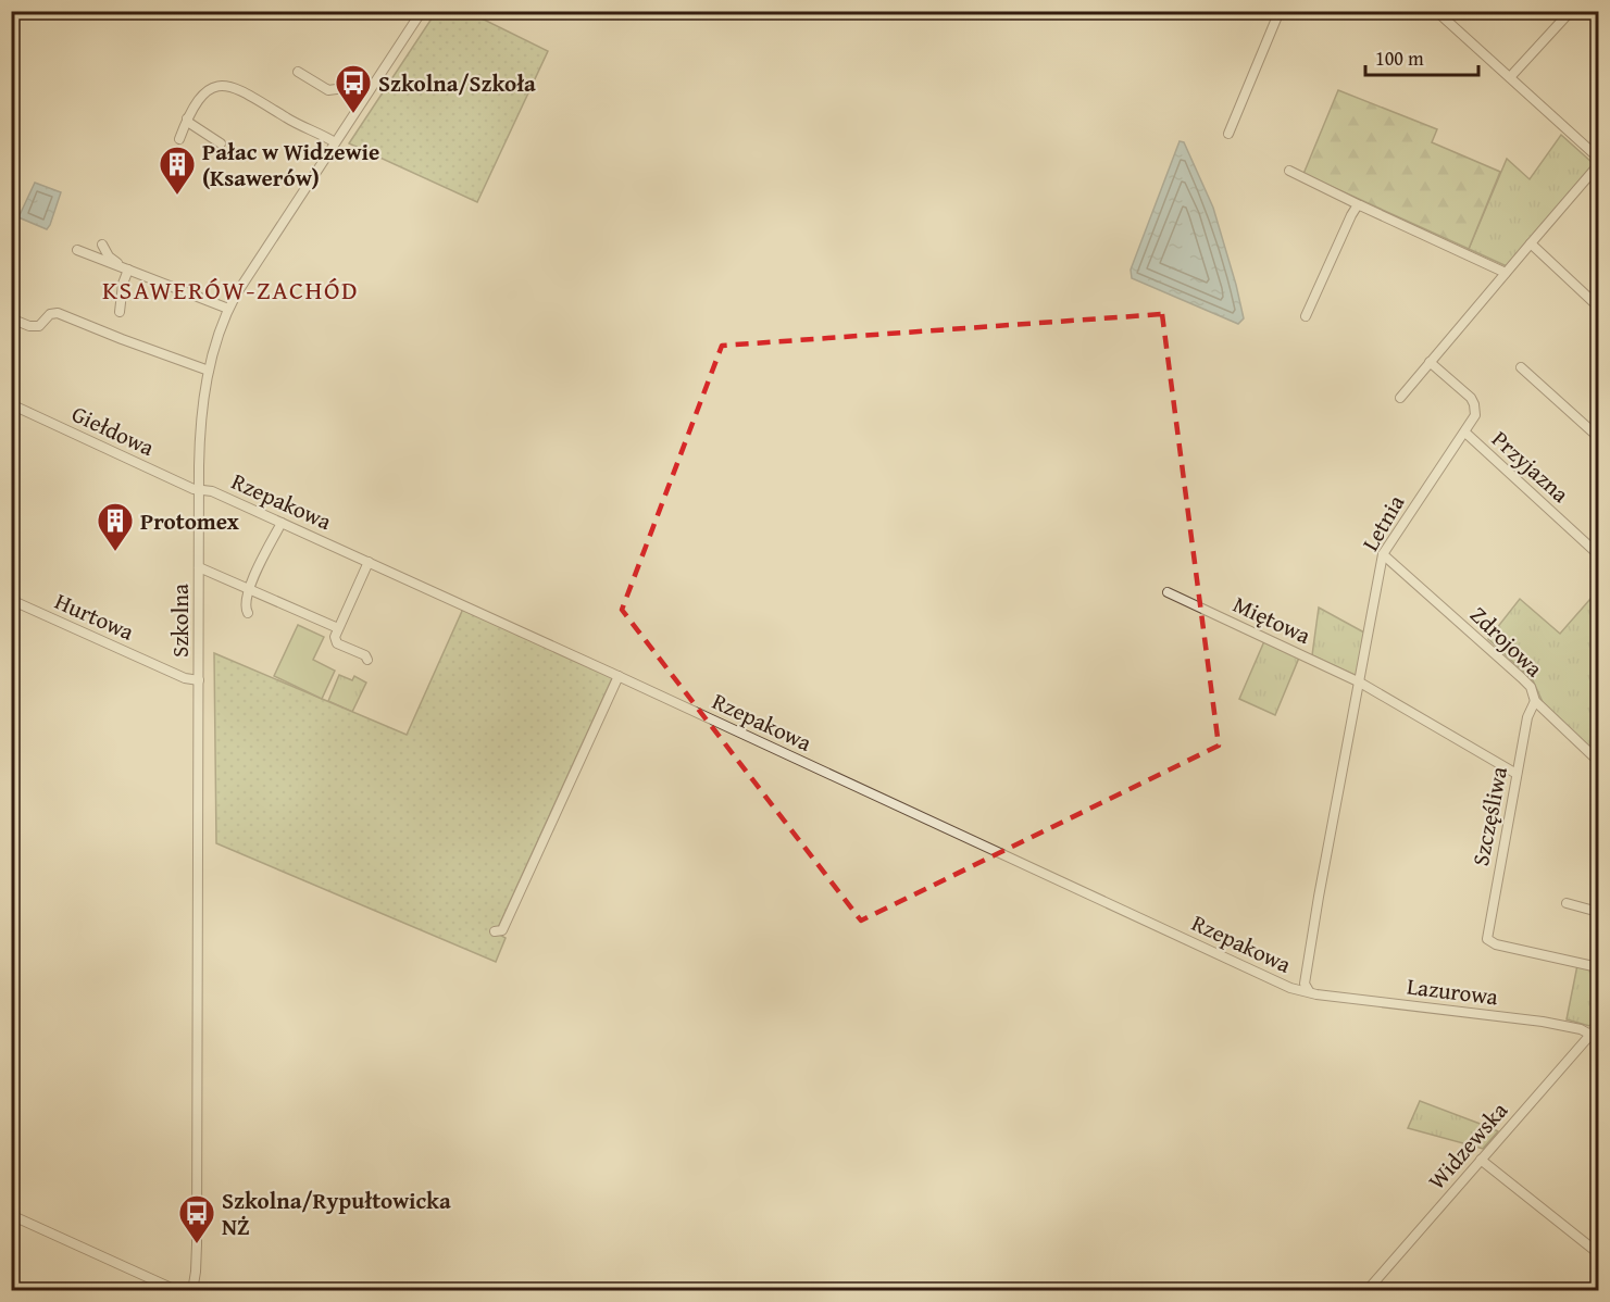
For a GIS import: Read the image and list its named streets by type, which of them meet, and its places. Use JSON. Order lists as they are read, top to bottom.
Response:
{
  "streets": {
    "street": [
      "Giełdowa",
      "Przyjazna",
      "Rzepakowa",
      "Letnia",
      "Hurtowa",
      "Miętowa",
      "Szkolna",
      "Zdrojowa",
      "Szczęśliwa",
      "Lazurowa",
      "Widzewska"
    ]
  },
  "crossings": [
    ["Giełdowa", "Rzepakowa"],
    ["Giełdowa", "Szkolna"],
    ["Przyjazna", "Letnia"],
    ["Rzepakowa", "Letnia"],
    ["Rzepakowa", "Szkolna"],
    ["Rzepakowa", "Lazurowa"],
    ["Letnia", "Miętowa"],
    ["Letnia", "Zdrojowa"],
    ["Letnia", "Lazurowa"],
    ["Hurtowa", "Szkolna"],
    ["Miętowa", "Szczęśliwa"],
    ["Zdrojowa", "Szczęśliwa"],
    ["Lazurowa", "Widzewska"]
  ],
  "districts": ["KSAWERÓW-ZACHÓD"],
  "places": {
    "bus stop": ["Szkolna/Szkoła", "Szkolna/Rypułtowicka NŻ"],
    "building": ["Pałac w Widzewie (Ksawerów)", "Protomex"]
  },
  "scale_bar": "100 m"
}
